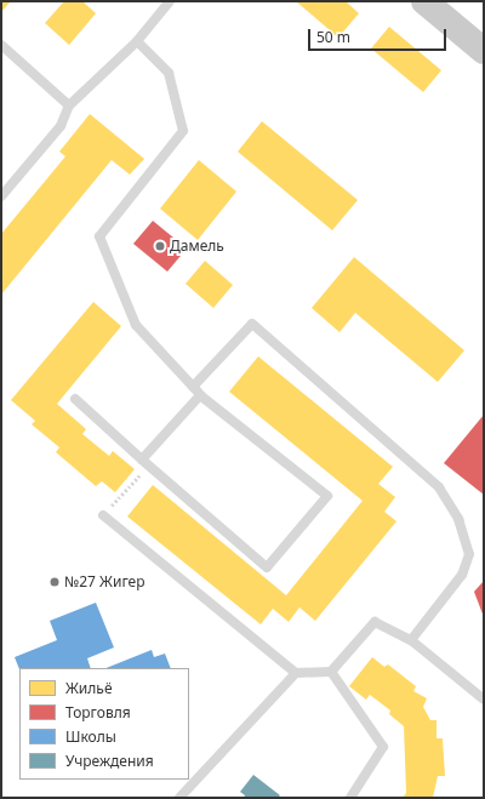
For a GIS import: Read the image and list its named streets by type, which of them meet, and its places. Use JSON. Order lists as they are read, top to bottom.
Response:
{
  "places": ["Дамель", "№27 Жигер"],
  "legend": [
    "Жильё",
    "Торговля",
    "Школы",
    "Учреждения"
  ],
  "scale_bar": "50 m"
}
